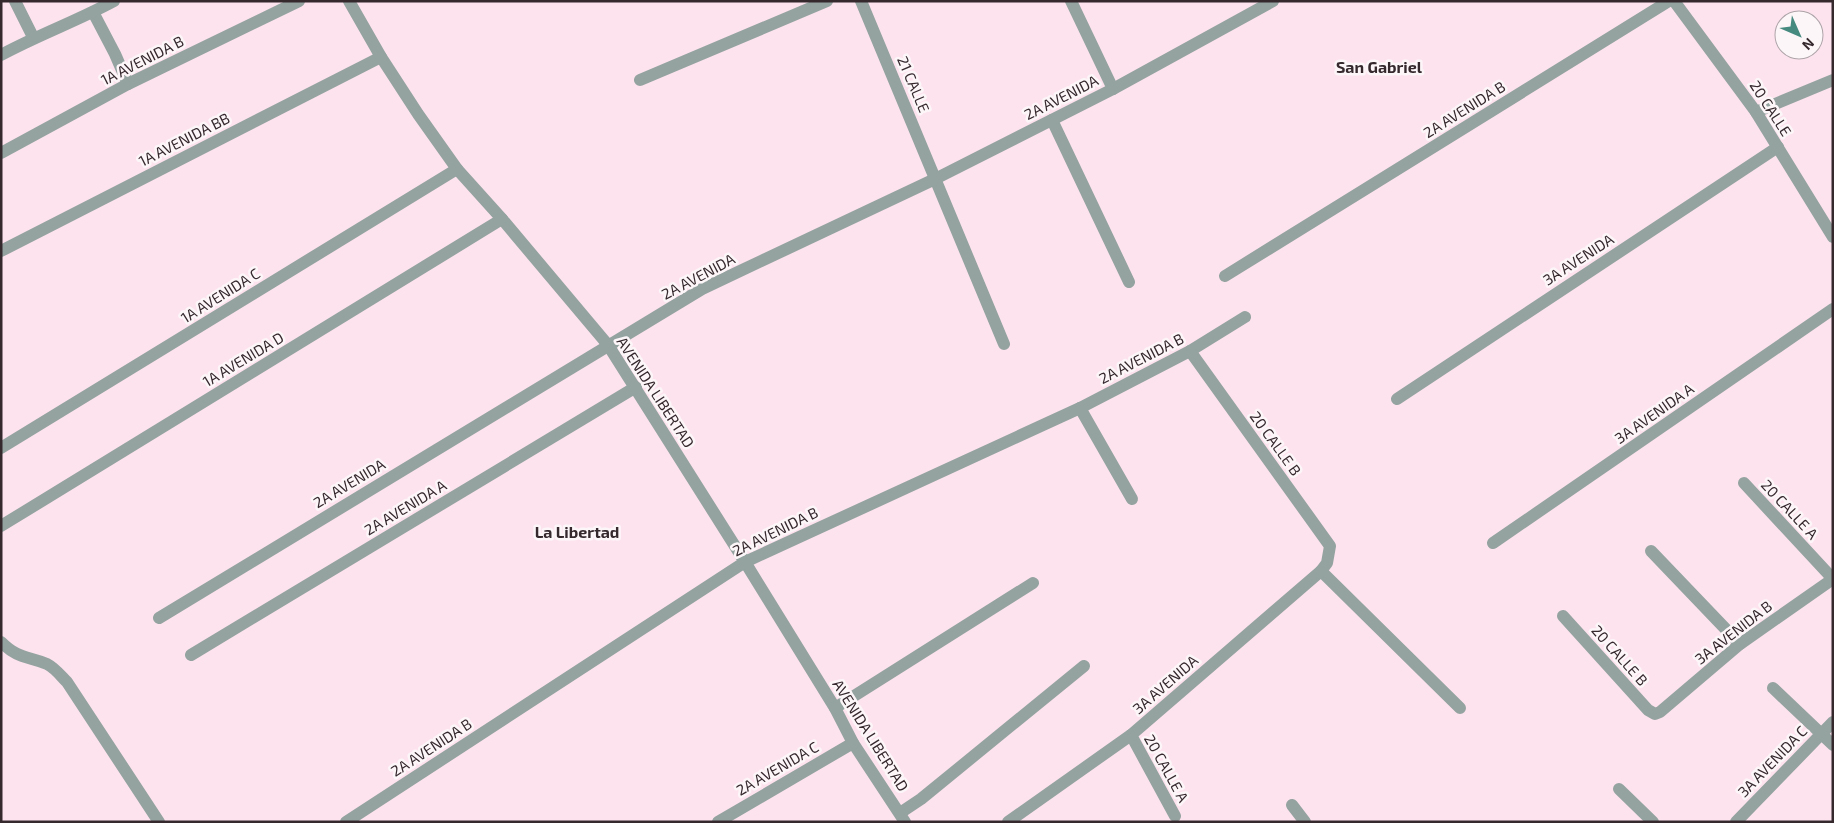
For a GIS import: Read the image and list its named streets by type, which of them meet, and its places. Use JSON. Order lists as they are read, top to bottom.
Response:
{
  "streets": {
    "street": [
      "1A AVENIDA B",
      "21 CALLE",
      "2A AVENIDA",
      "20 CALLE",
      "2A AVENIDA B",
      "1A AVENIDA BB",
      "3A AVENIDA",
      "1A AVENIDA C",
      "1A AVENIDA D",
      "AVENIDA LIBERTAD",
      "3A AVENIDA A",
      "20 CALLE B",
      "2A AVENIDA A",
      "20 CALLE A",
      "3A AVENIDA B",
      "3A AVENIDA C",
      "2A AVENIDA C"
    ]
  },
  "crossings": [
    ["21 CALLE", "2A AVENIDA"],
    ["2A AVENIDA", "AVENIDA LIBERTAD"],
    ["20 CALLE", "3A AVENIDA"],
    ["2A AVENIDA B", "AVENIDA LIBERTAD"],
    ["2A AVENIDA B", "20 CALLE B"],
    ["1A AVENIDA BB", "AVENIDA LIBERTAD"],
    ["3A AVENIDA", "20 CALLE B"],
    ["3A AVENIDA", "20 CALLE A"],
    ["1A AVENIDA C", "AVENIDA LIBERTAD"],
    ["1A AVENIDA D", "AVENIDA LIBERTAD"],
    ["AVENIDA LIBERTAD", "2A AVENIDA A"],
    ["AVENIDA LIBERTAD", "2A AVENIDA C"],
    ["20 CALLE B", "3A AVENIDA B"],
    ["20 CALLE A", "3A AVENIDA B"]
  ],
  "districts": ["San Gabriel", "La Libertad"],
  "north": "bottom right"
}
